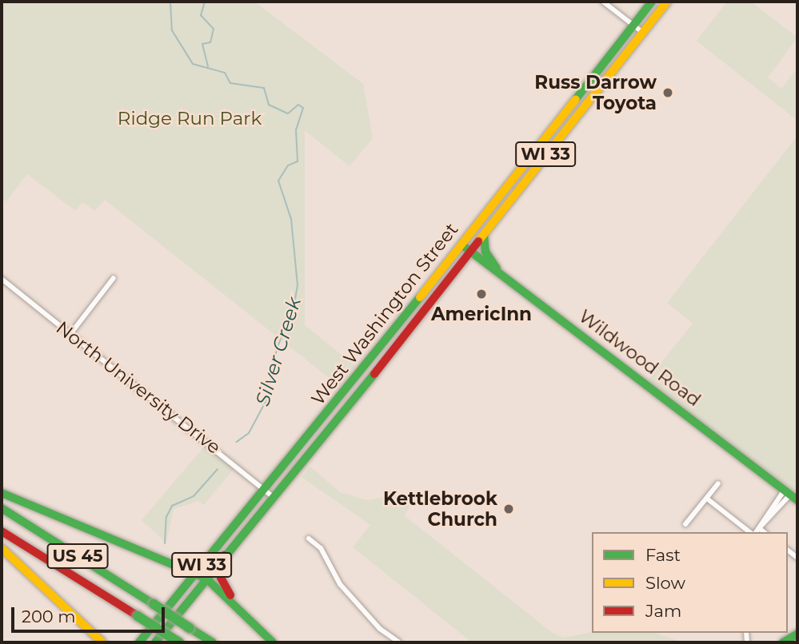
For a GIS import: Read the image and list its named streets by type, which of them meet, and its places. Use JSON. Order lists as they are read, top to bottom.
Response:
{
  "streets": {
    "main road": [
      "WI 33",
      "West Washington Street",
      "Wildwood Road",
      "US 45"
    ],
    "street": ["North University Drive"]
  },
  "crossings": [
    ["West Washington Street", "Wildwood Road"],
    ["West Washington Street", "North University Drive"]
  ],
  "water": ["Silver Creek"],
  "parks": ["Ridge Run Park"],
  "places": ["Russ Darrow Toyota", "AmericInn", "Kettlebrook Church"],
  "legend": ["Fast", "Slow", "Jam"],
  "scale_bar": "200 m"
}
